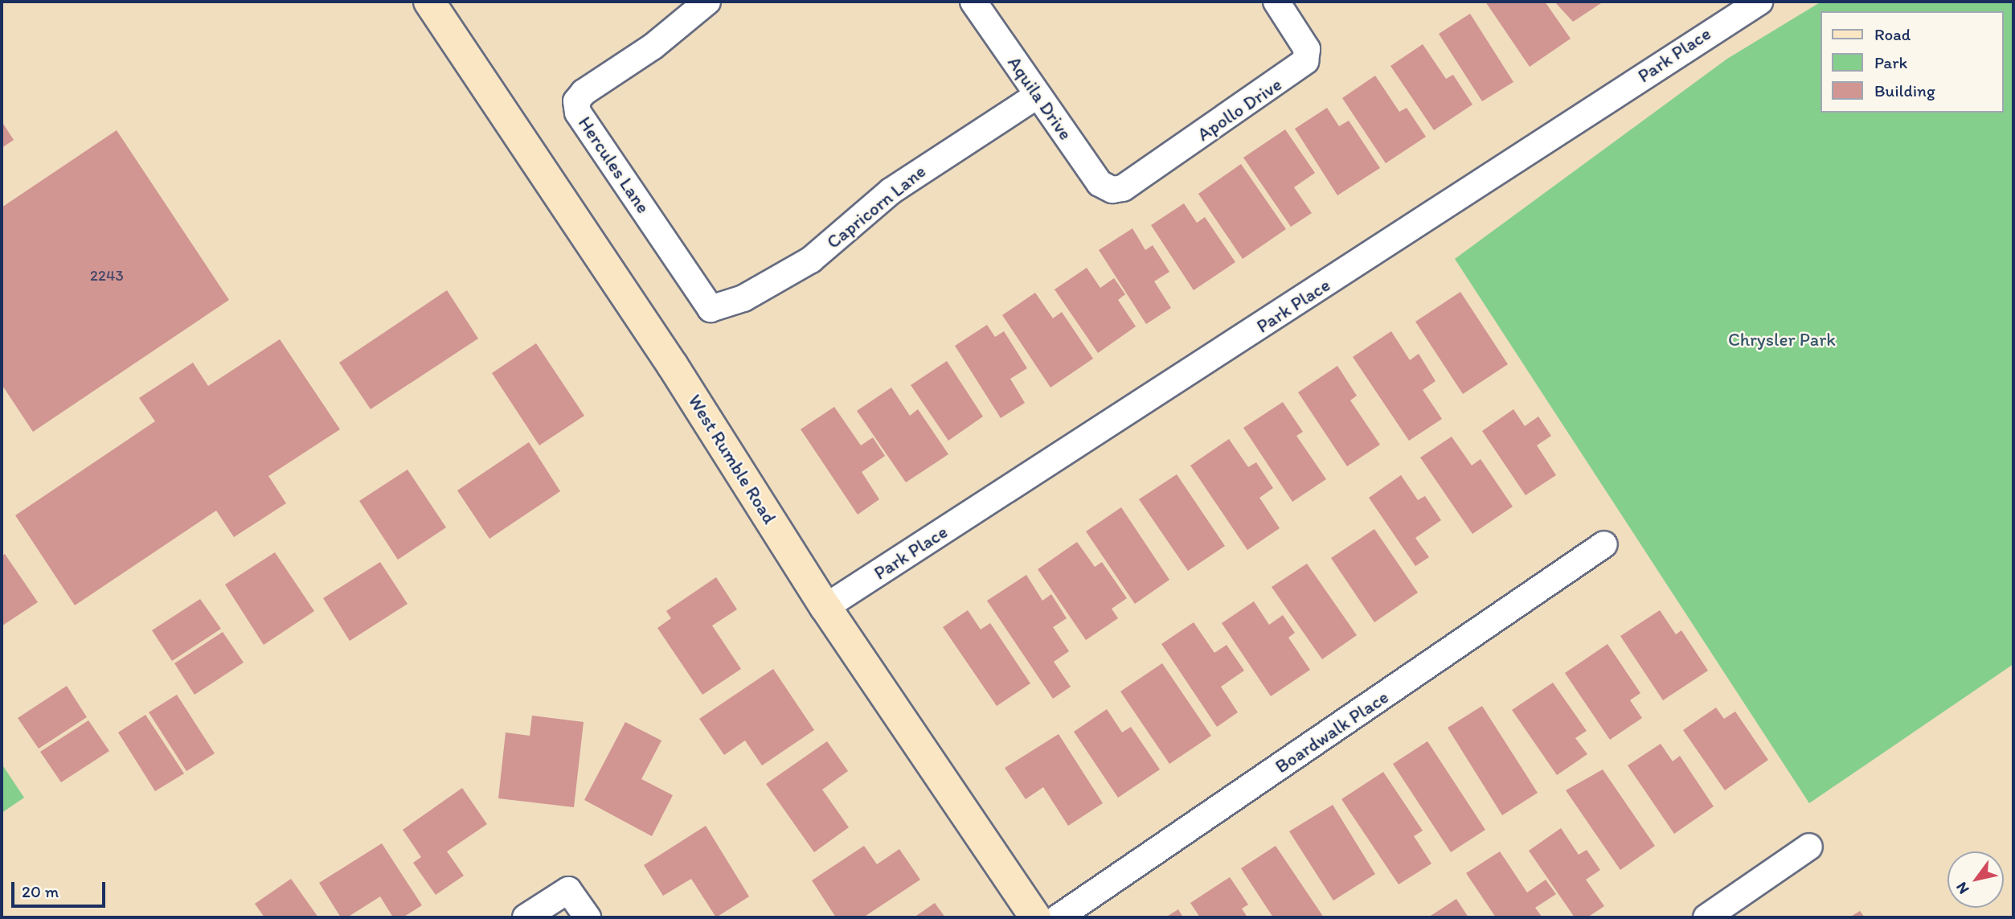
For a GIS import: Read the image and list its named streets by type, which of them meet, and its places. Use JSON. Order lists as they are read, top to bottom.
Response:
{
  "streets": {
    "street": [
      "Park Place",
      "Aquila Drive",
      "Apollo Drive",
      "Hercules Lane",
      "Capricorn Lane",
      "West Rumble Road",
      "Boardwalk Place"
    ]
  },
  "crossings": [
    ["Park Place", "West Rumble Road"],
    ["Aquila Drive", "Apollo Drive"],
    ["Aquila Drive", "Capricorn Lane"],
    ["Hercules Lane", "Capricorn Lane"]
  ],
  "parks": ["Chrysler Park"],
  "house_numbers": ["2243"],
  "legend": ["Road", "Park", "Building"],
  "scale_bar": "20 m",
  "north": "bottom left"
}
